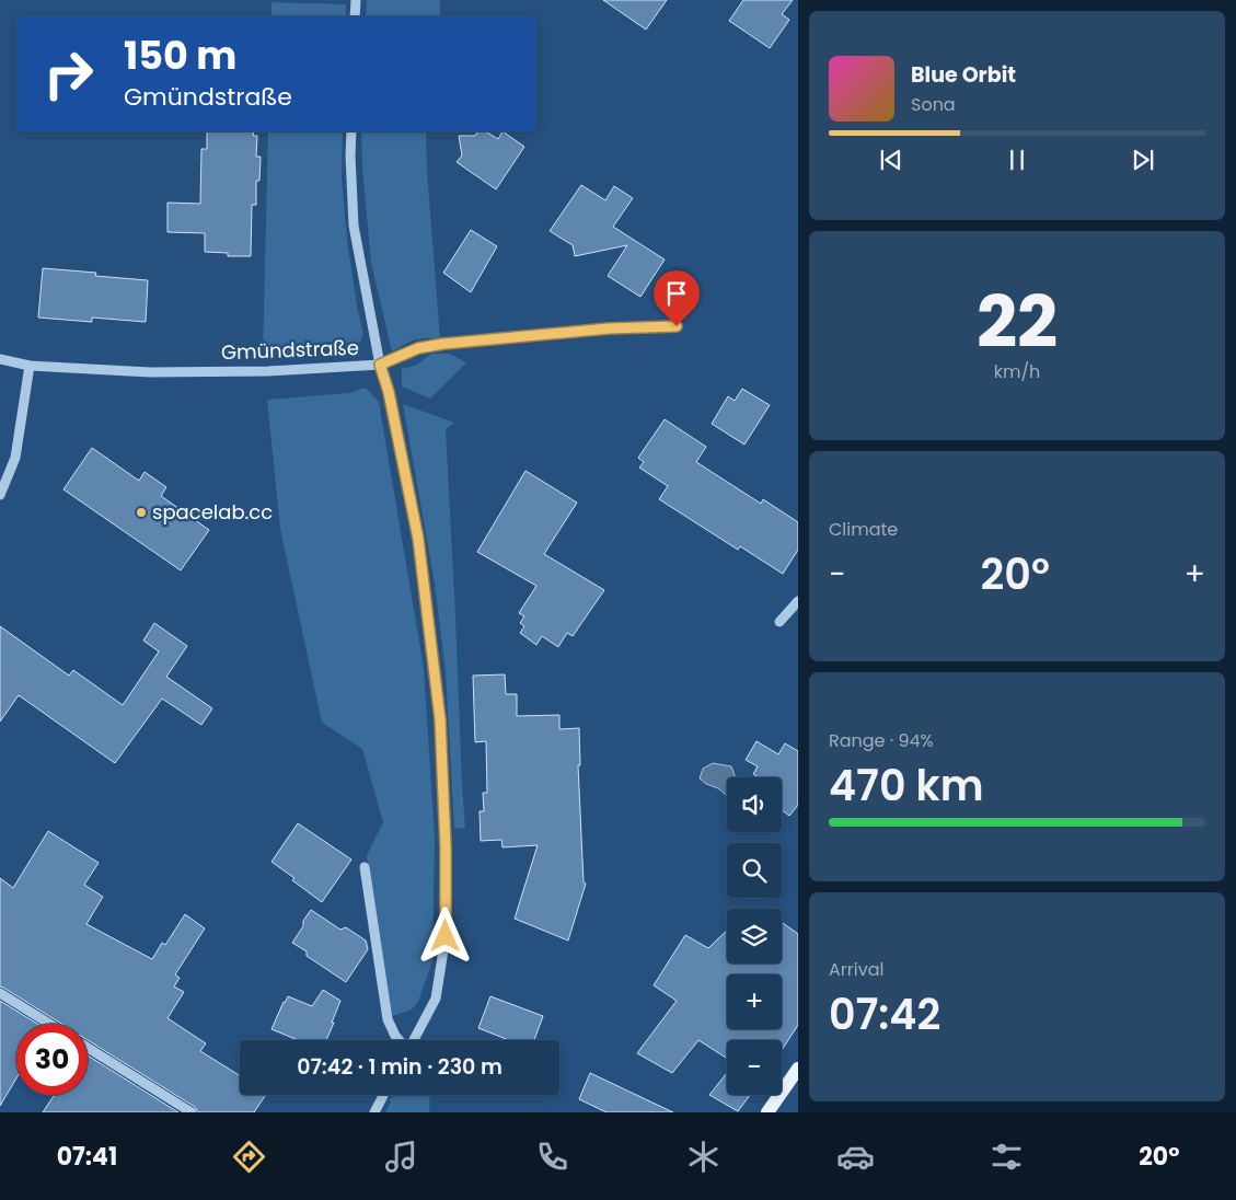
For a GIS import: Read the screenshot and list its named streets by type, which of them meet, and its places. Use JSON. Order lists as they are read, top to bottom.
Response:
{
  "streets": {
    "street": ["Gmündstraße"]
  },
  "places": ["spacelab.cc"],
  "page": {
    "turn": ["150 m", "Gmündstraße"],
    "song": ["Blue Orbit", "Sona"],
    "tile": [
      ["22", "km/h"],
      "Climate",
      ["Range · 94%", "470 km"],
      ["Arrival", "07:42"]
    ],
    "heat": ["−", "20°", "+"],
    "map_buttons": ["+", "−"],
    "limit": "30",
    "trip": "07:42 · 1 min · 230 m",
    "tabs": ["07:41", "20°"]
  }
}
